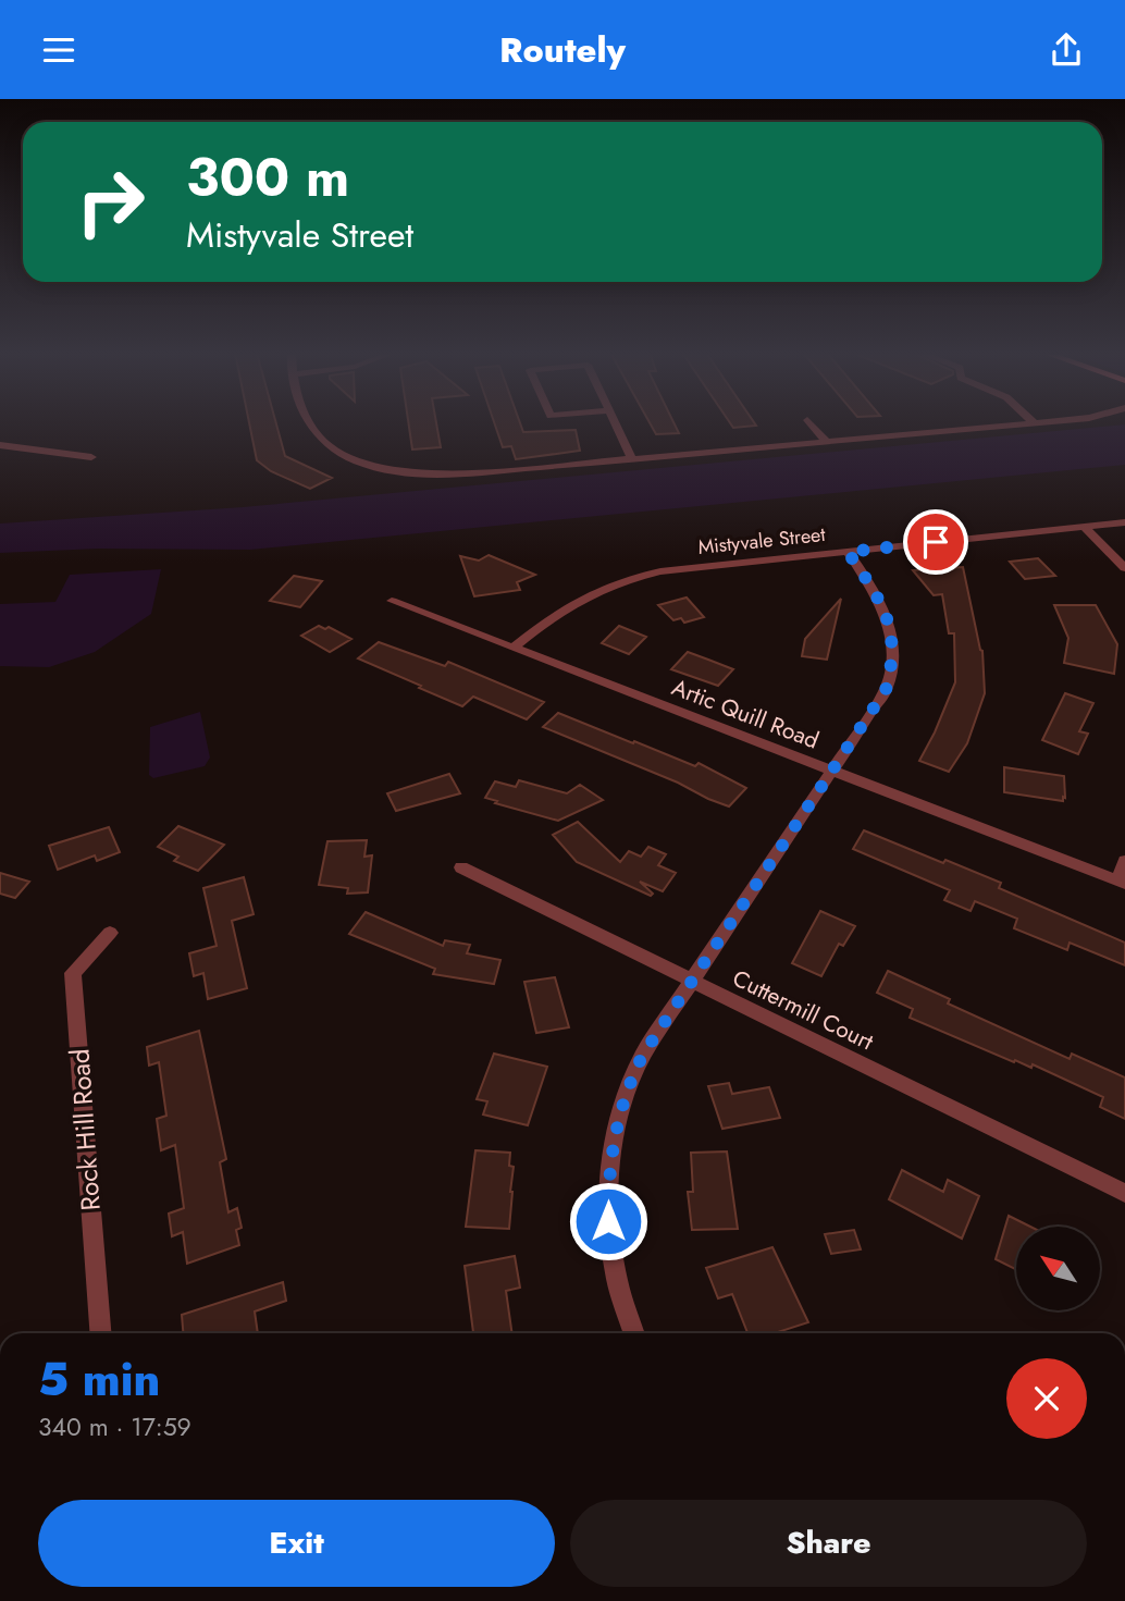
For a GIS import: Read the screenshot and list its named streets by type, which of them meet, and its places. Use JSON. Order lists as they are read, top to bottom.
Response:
{
  "streets": {
    "street": [
      "Mistyvale Street",
      "Artic Quill Road",
      "Cuttermill Court",
      "Rock Hill Road"
    ]
  },
  "crossings": [
    ["Mistyvale Street", "Artic Quill Road"]
  ],
  "north": "top left",
  "page": {
    "header": "Routely",
    "turn": ["300 m", "Mistyvale Street"],
    "heading": ["5 min", "340 m · 17:59"],
    "buttons": ["Exit", "Share"]
  }
}
